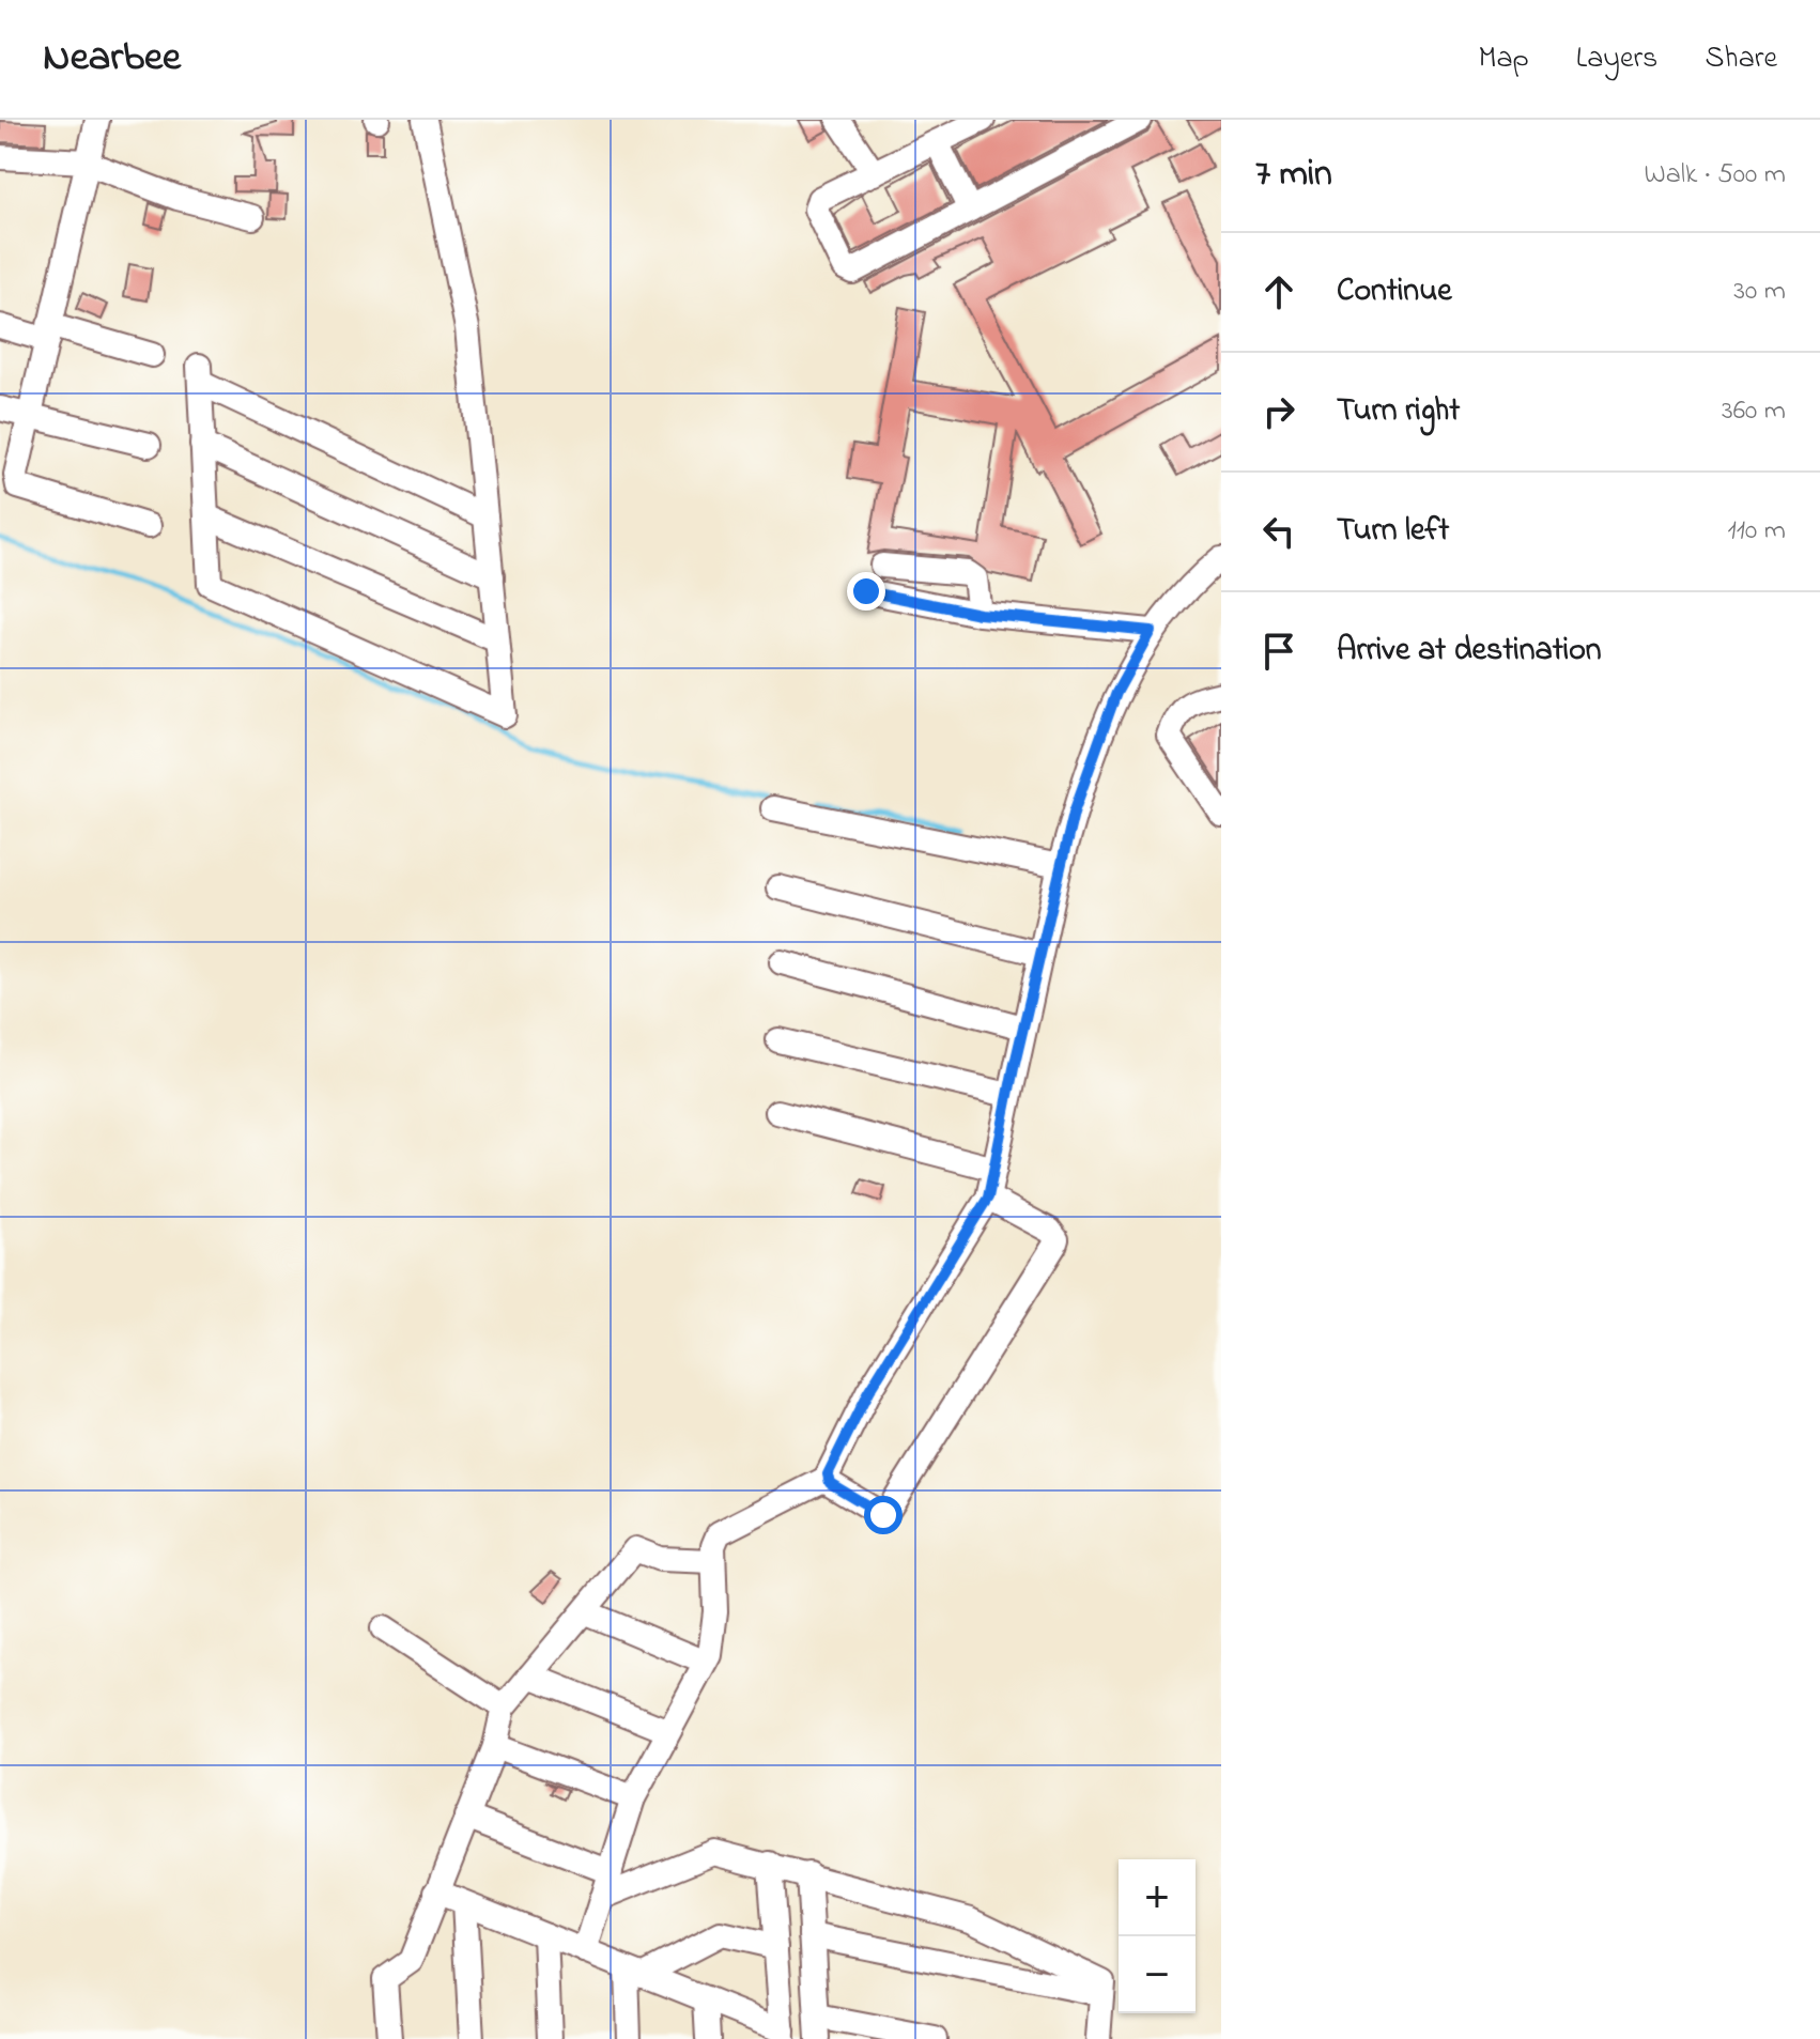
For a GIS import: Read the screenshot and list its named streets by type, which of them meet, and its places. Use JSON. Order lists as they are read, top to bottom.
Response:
{
  "page": {
    "header": "Nearbee",
    "nav": ["Map", "Layers", "Share"],
    "heading": ["7 min", "Walk · 500 m"],
    "list": [
      ["Continue", "30 m"],
      ["Turn right", "360 m"],
      ["Turn left", "110 m"],
      "Arrive at destination"
    ],
    "map_buttons": ["+", "−"]
  }
}
